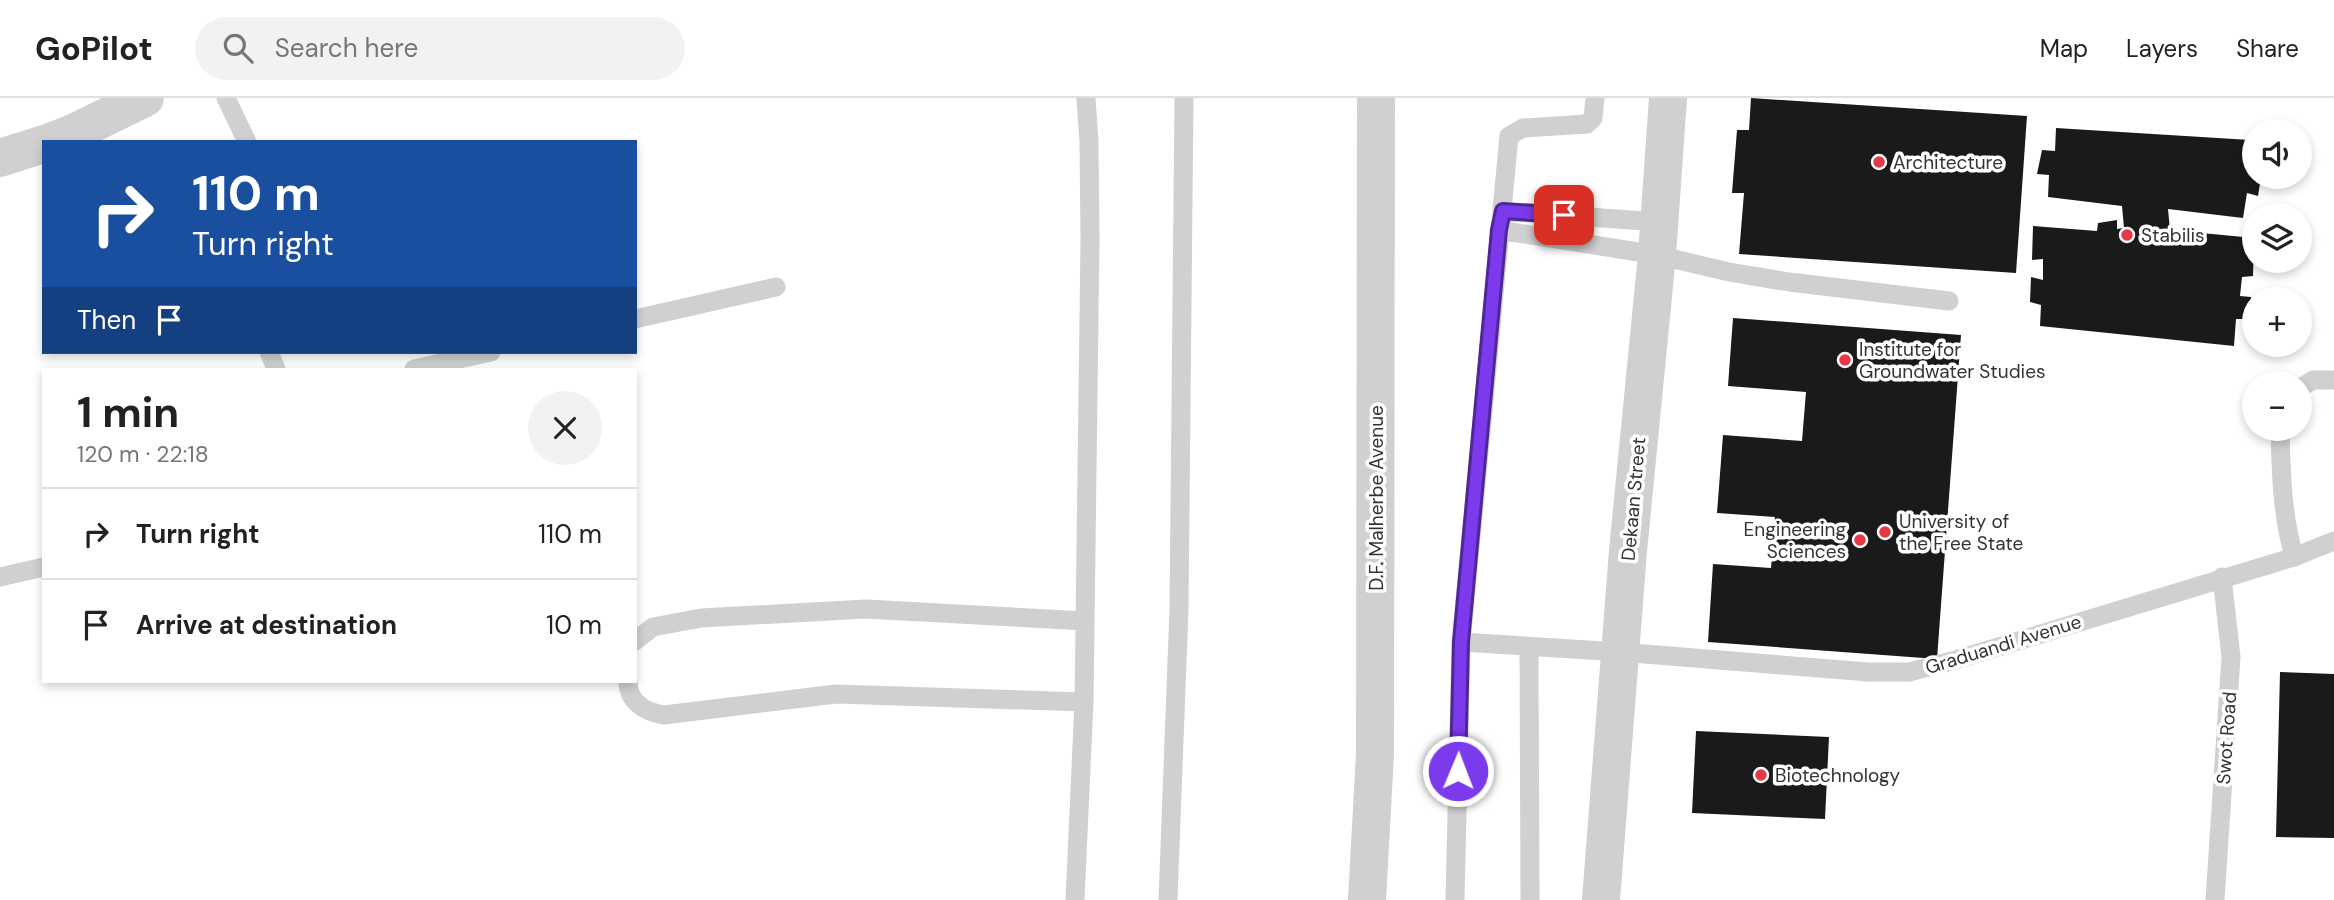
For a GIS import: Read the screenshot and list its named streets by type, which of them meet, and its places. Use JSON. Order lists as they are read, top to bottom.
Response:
{
  "streets": {
    "street": ["D.F. Malherbe Avenue", "Dekaan Street"],
    "lane": ["Graduandi Avenue", "Swot Road"]
  },
  "crossings": [
    ["Dekaan Street", "Graduandi Avenue"],
    ["Graduandi Avenue", "Swot Road"]
  ],
  "places": [
    "Architecture",
    "Stabilis",
    "Institute for Groundwater Studies",
    "University of the Free State",
    "Engineering Sciences",
    "Biotechnology"
  ],
  "page": {
    "header": "GoPilot",
    "search": "Search here",
    "nav": ["Map", "Layers", "Share"],
    "map_buttons": ["+", "−"],
    "turn": ["110 m", "Turn right"],
    "then": "Then",
    "heading": ["1 min", "120 m · 22:18"],
    "list": [
      {
        "name": "Turn right",
        "value": "110 m"
      },
      {
        "name": "Arrive at destination",
        "value": "10 m"
      }
    ]
  }
}
